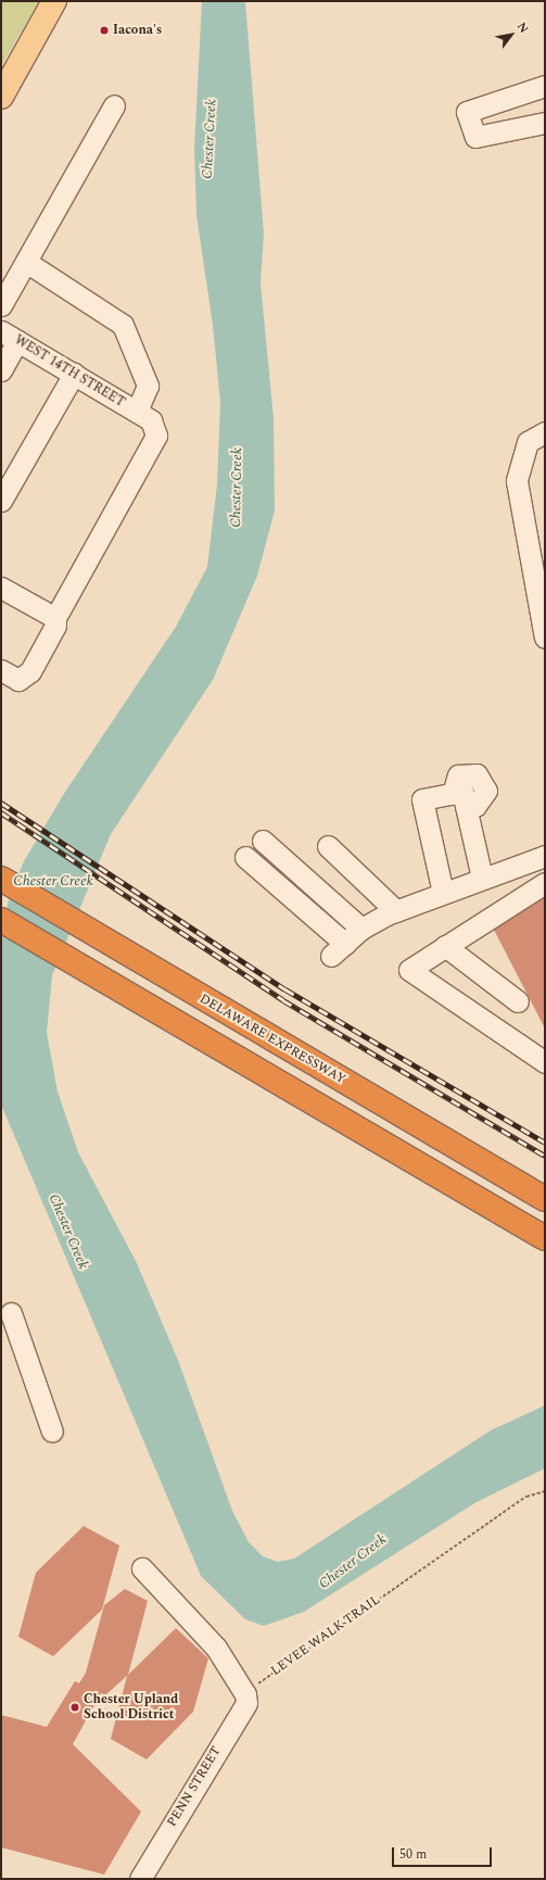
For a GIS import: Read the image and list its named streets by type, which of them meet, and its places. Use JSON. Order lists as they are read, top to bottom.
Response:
{
  "streets": {
    "highway": ["DELAWARE EXPRESSWAY"],
    "street": ["WEST 14TH STREET", "PENN STREET"],
    "path": ["LEVEE WALK TRAIL"]
  },
  "crossings": [
    ["LEVEE WALK TRAIL", "PENN STREET"]
  ],
  "water": ["Chester Creek"],
  "places": ["Iacona's", "Chester Upland School District"],
  "scale_bar": "50 m",
  "north": "top right"
}
